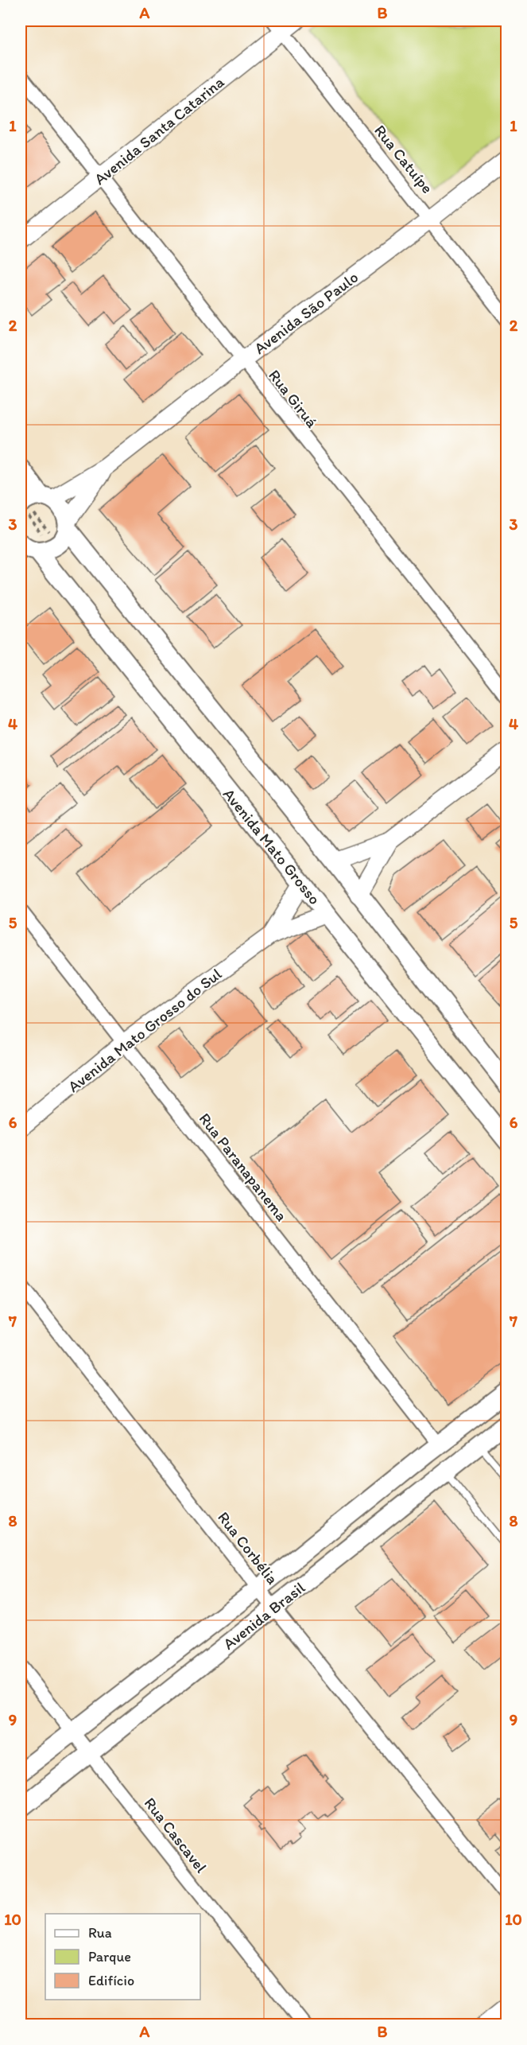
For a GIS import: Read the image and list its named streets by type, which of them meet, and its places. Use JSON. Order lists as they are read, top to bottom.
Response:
{
  "streets": {
    "main road": ["Avenida Mato Grosso", "Avenida Brasil"],
    "street": [
      "Avenida Santa Catarina",
      "Rua Catuípe",
      "Avenida São Paulo",
      "Rua Giruá",
      "Avenida Mato Grosso do Sul",
      "Rua Paranapanema",
      "Rua Corbélia",
      "Rua Cascavel"
    ]
  },
  "crossings": [
    ["Avenida Santa Catarina", "Rua Catuípe"],
    ["Avenida Santa Catarina", "Rua Giruá"],
    ["Rua Catuípe", "Avenida São Paulo"],
    ["Avenida São Paulo", "Rua Giruá"],
    ["Avenida Mato Grosso do Sul", "Rua Paranapanema"],
    ["Rua Paranapanema", "Avenida Brasil"],
    ["Rua Corbélia", "Avenida Brasil"],
    ["Avenida Brasil", "Rua Cascavel"]
  ],
  "legend": ["Rua", "Parque", "Edifício"],
  "grid": {
    "columns": ["A", "B"],
    "rows": [
      "1",
      "2",
      "3",
      "4",
      "5",
      "6",
      "7",
      "8",
      "9",
      "10"
    ]
  }
}
